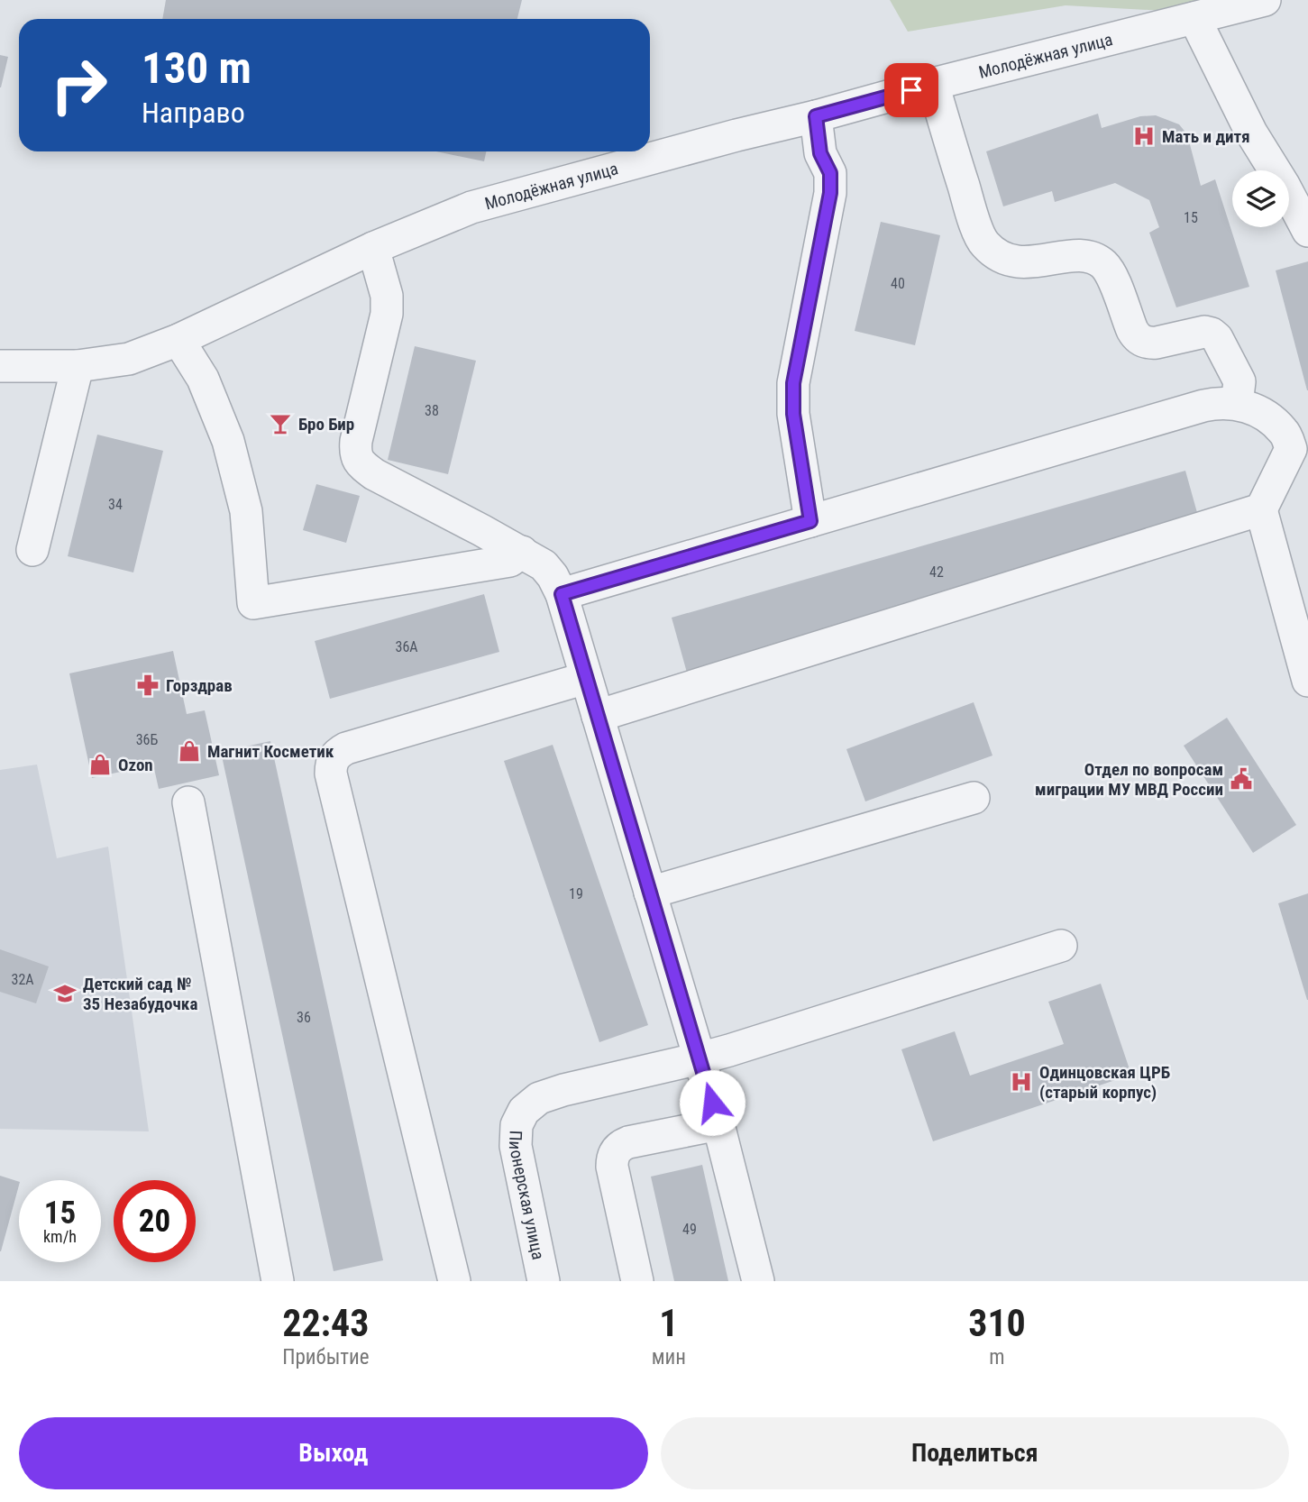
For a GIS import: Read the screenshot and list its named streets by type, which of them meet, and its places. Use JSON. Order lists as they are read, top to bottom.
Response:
{
  "streets": {
    "street": ["Молодёжная улица", "Пионерская улица"]
  },
  "places": {
    "hospital": ["Мать и дитя", "Одинцовская ЦРБ (старый корпус)"],
    "bar": ["Бро Бир"],
    "pharmacy": ["Горздрав"],
    "shop": ["Магнит Косметик", "Ozon"],
    "public building": ["Отдел по вопросам миграции МУ МВД России"],
    "school or university": ["Детский сад № 35 Незабудочка"]
  },
  "house_numbers": [
    "15",
    "40",
    "38",
    "34",
    "42",
    "36А",
    "36Б",
    "19",
    "32А",
    "36",
    "49"
  ],
  "page": {
    "turn": ["130 m", "Направо"],
    "speed": "15 km/h",
    "limit": "20",
    "eta": [
      "22:43",
      "Прибытие",
      "1",
      "мин",
      "310",
      "m"
    ],
    "buttons": ["Выход", "Поделиться"]
  }
}
